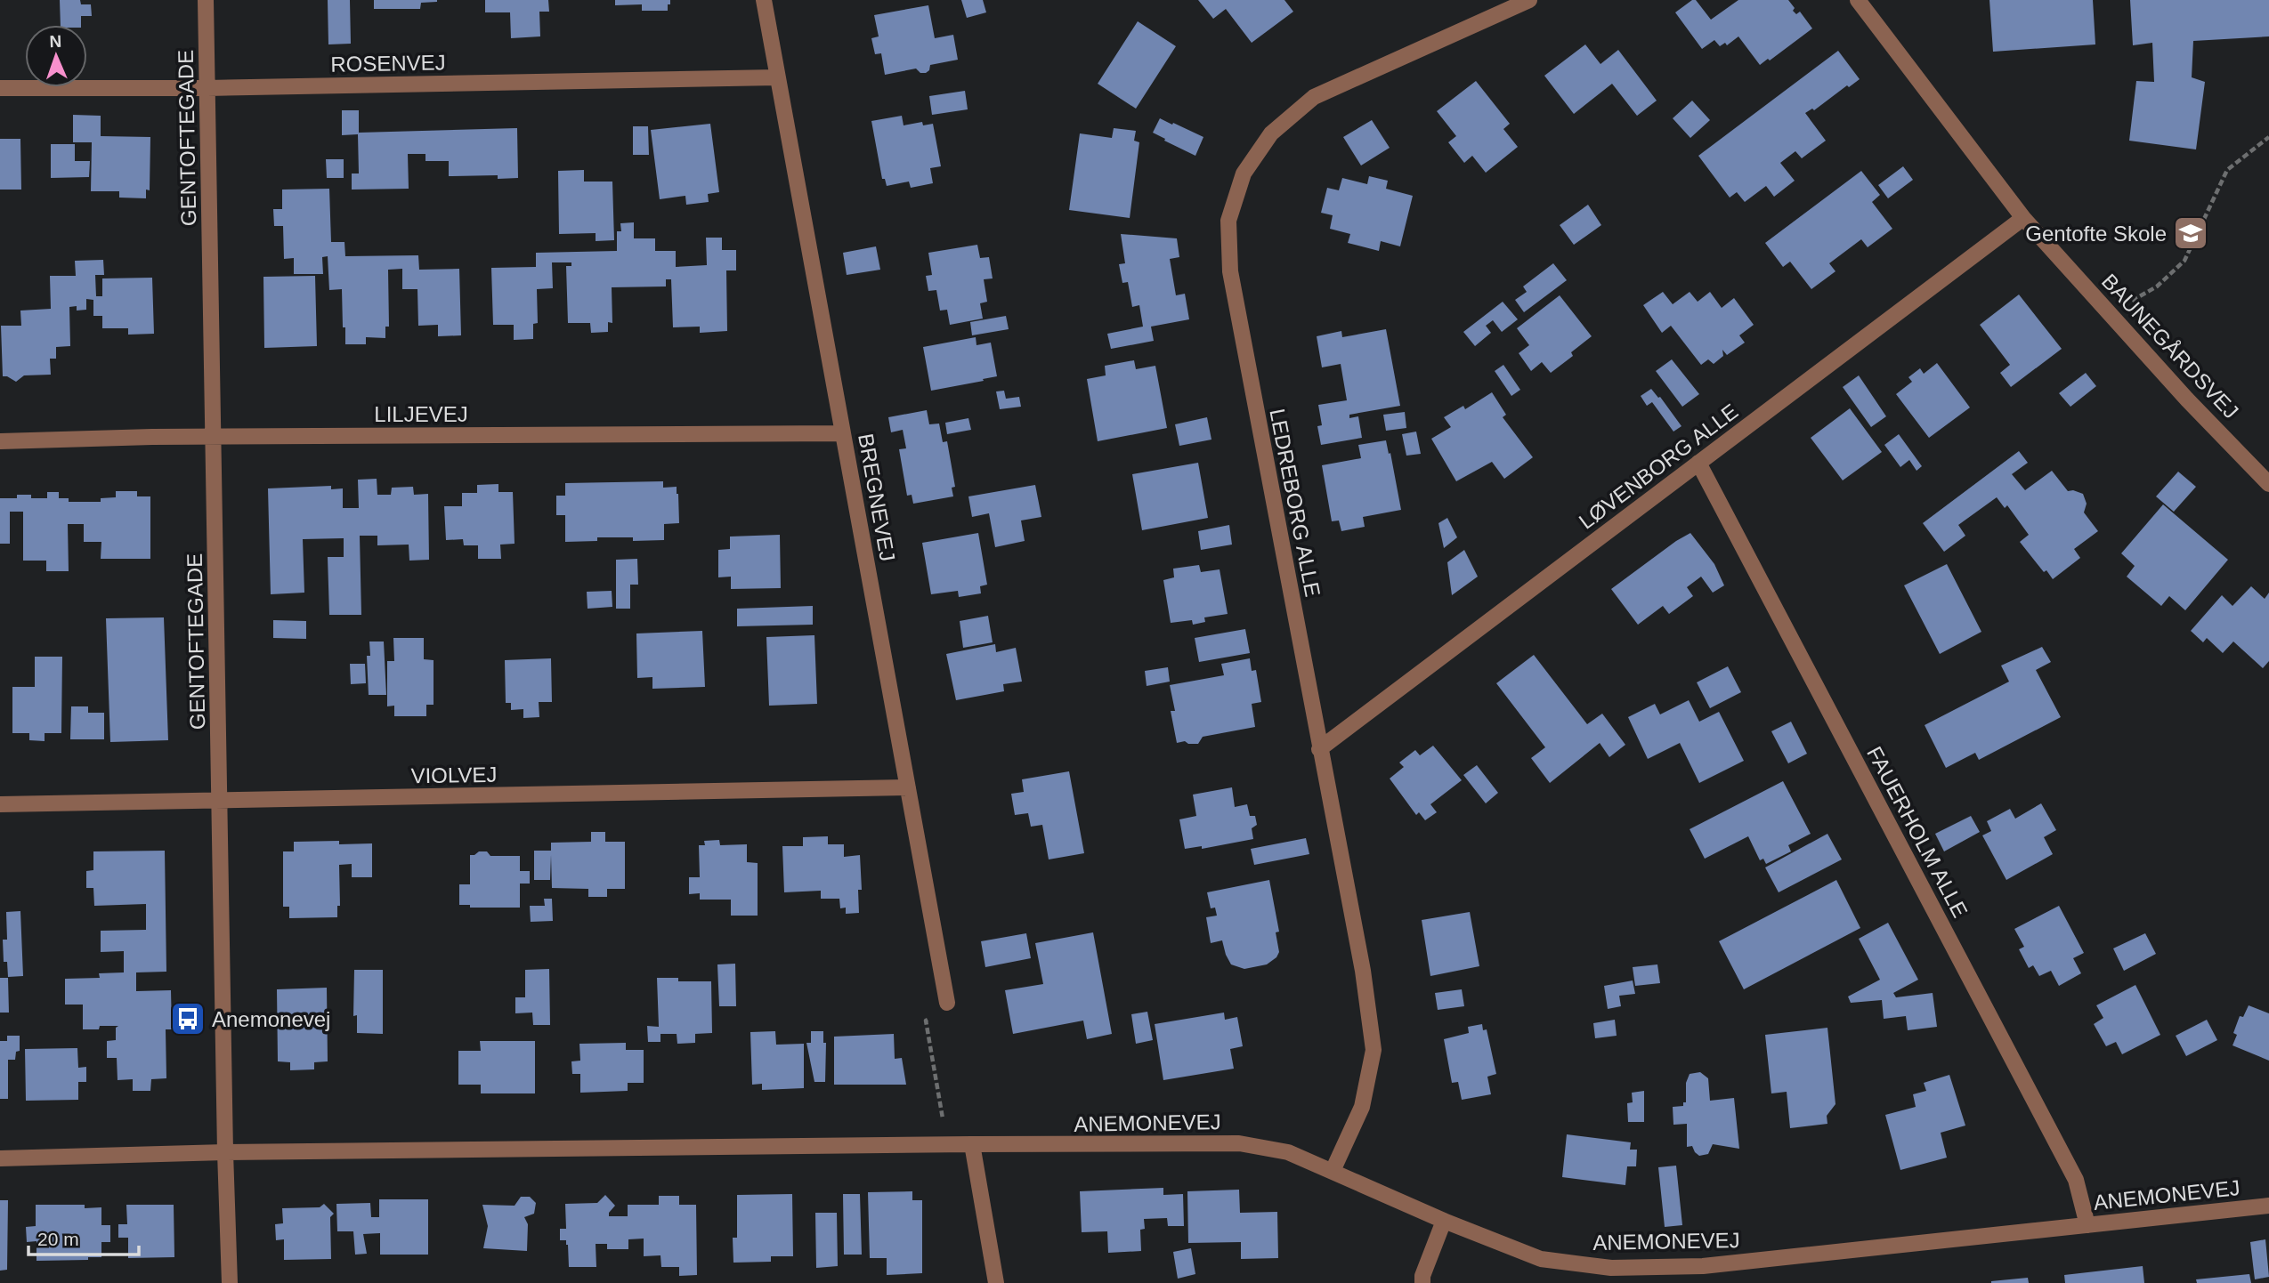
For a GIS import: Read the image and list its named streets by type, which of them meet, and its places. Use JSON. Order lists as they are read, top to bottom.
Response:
{
  "streets": {
    "street": [
      "ROSENVEJ",
      "GENTOFTEGADE",
      "BAUNEGÅRDSVEJ",
      "LILJEVEJ",
      "LØVENBORG ALLE",
      "BREGNEVEJ",
      "LEDREBORG ALLE",
      "VIOLVEJ",
      "FAUERHOLM ALLE",
      "ANEMONEVEJ"
    ]
  },
  "crossings": [
    ["ROSENVEJ", "GENTOFTEGADE"],
    ["ROSENVEJ", "BREGNEVEJ"],
    ["GENTOFTEGADE", "LILJEVEJ"],
    ["GENTOFTEGADE", "VIOLVEJ"],
    ["GENTOFTEGADE", "ANEMONEVEJ"],
    ["BAUNEGÅRDSVEJ", "LØVENBORG ALLE"],
    ["LILJEVEJ", "BREGNEVEJ"],
    ["LØVENBORG ALLE", "LEDREBORG ALLE"],
    ["LØVENBORG ALLE", "FAUERHOLM ALLE"],
    ["BREGNEVEJ", "VIOLVEJ"],
    ["LEDREBORG ALLE", "ANEMONEVEJ"],
    ["FAUERHOLM ALLE", "ANEMONEVEJ"]
  ],
  "places": {
    "school or university": ["Gentofte Skole"],
    "bus stop": ["Anemonevej"]
  },
  "scale_bar": "20 m",
  "north": "top"
}
